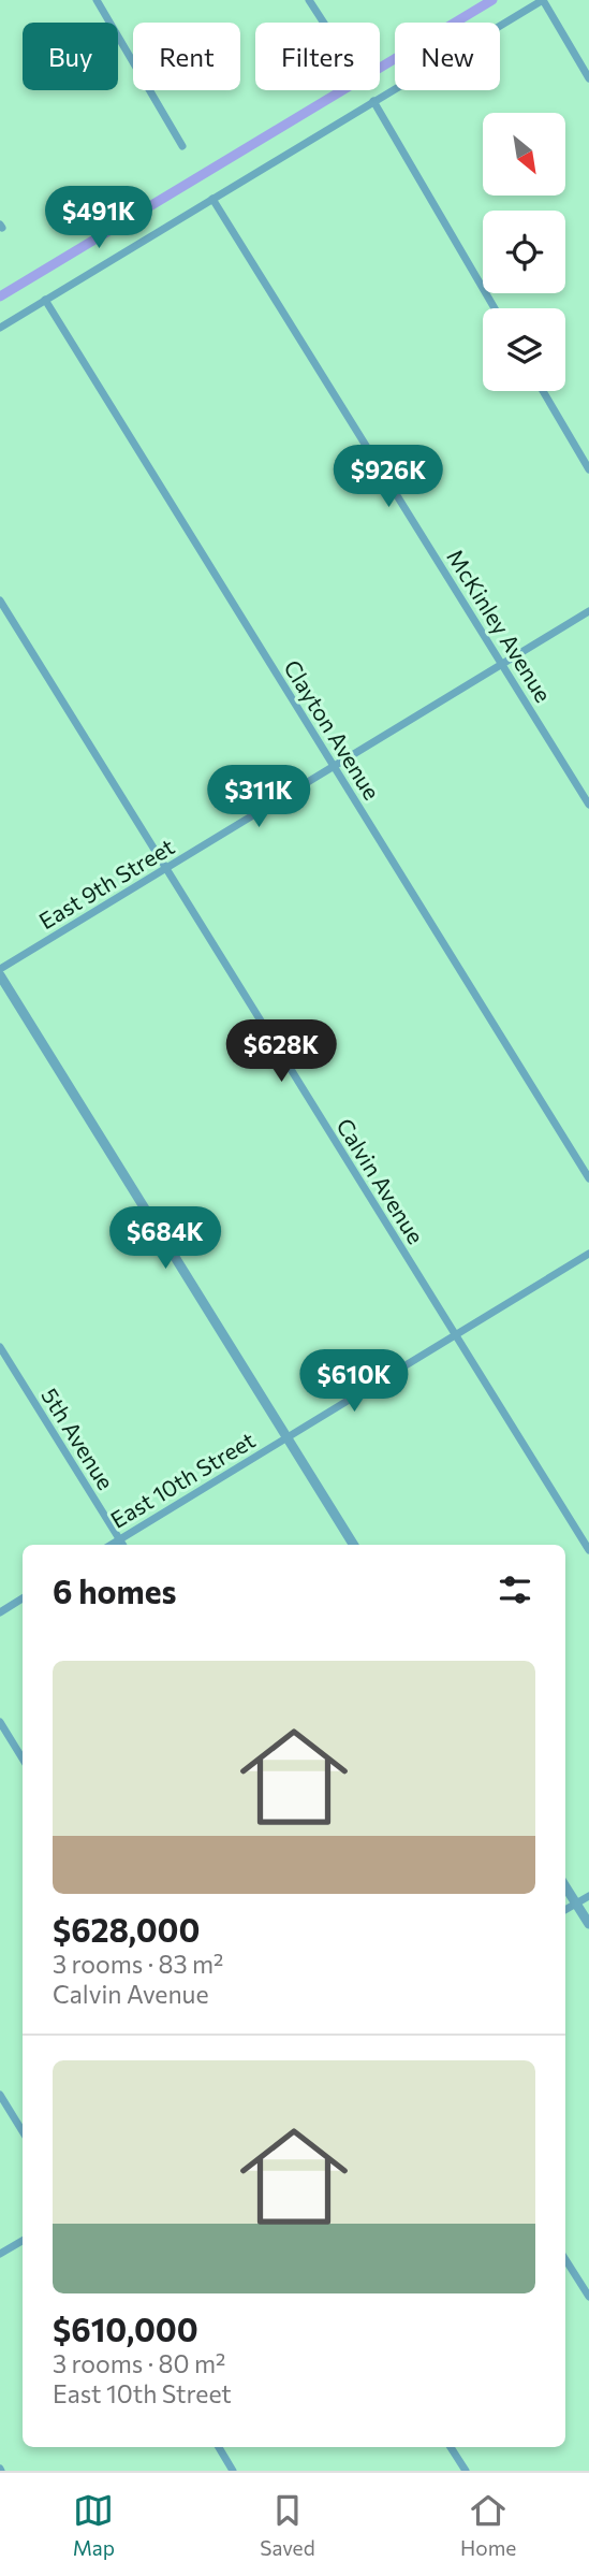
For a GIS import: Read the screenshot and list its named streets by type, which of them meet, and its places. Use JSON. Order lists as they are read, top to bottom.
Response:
{
  "streets": {
    "street": [
      "McKinley Avenue",
      "Clayton Avenue",
      "East 9th Street",
      "Calvin Avenue",
      "5th Avenue",
      "East 10th Street"
    ]
  },
  "crossings": [
    ["McKinley Avenue", "East 9th Street"],
    ["Clayton Avenue", "East 9th Street"],
    ["East 9th Street", "Calvin Avenue"],
    ["Calvin Avenue", "East 10th Street"],
    ["5th Avenue", "East 10th Street"]
  ],
  "north": "bottom right",
  "page": {
    "chip": [
      "Buy",
      "Rent",
      "Filters",
      "New"
    ],
    "price": [
      "$491K",
      "$926K",
      "$311K",
      "$628K",
      "$684K",
      "$610K"
    ],
    "heading": "6 homes",
    "list": [
      {
        "name": "$628,000",
        "note": "3 rooms · 83 m² · Calvin Avenue"
      },
      {
        "name": "$610,000",
        "note": "3 rooms · 80 m² · East 10th Street"
      }
    ],
    "tabs": ["Map", "Saved", "Home"]
  }
}
